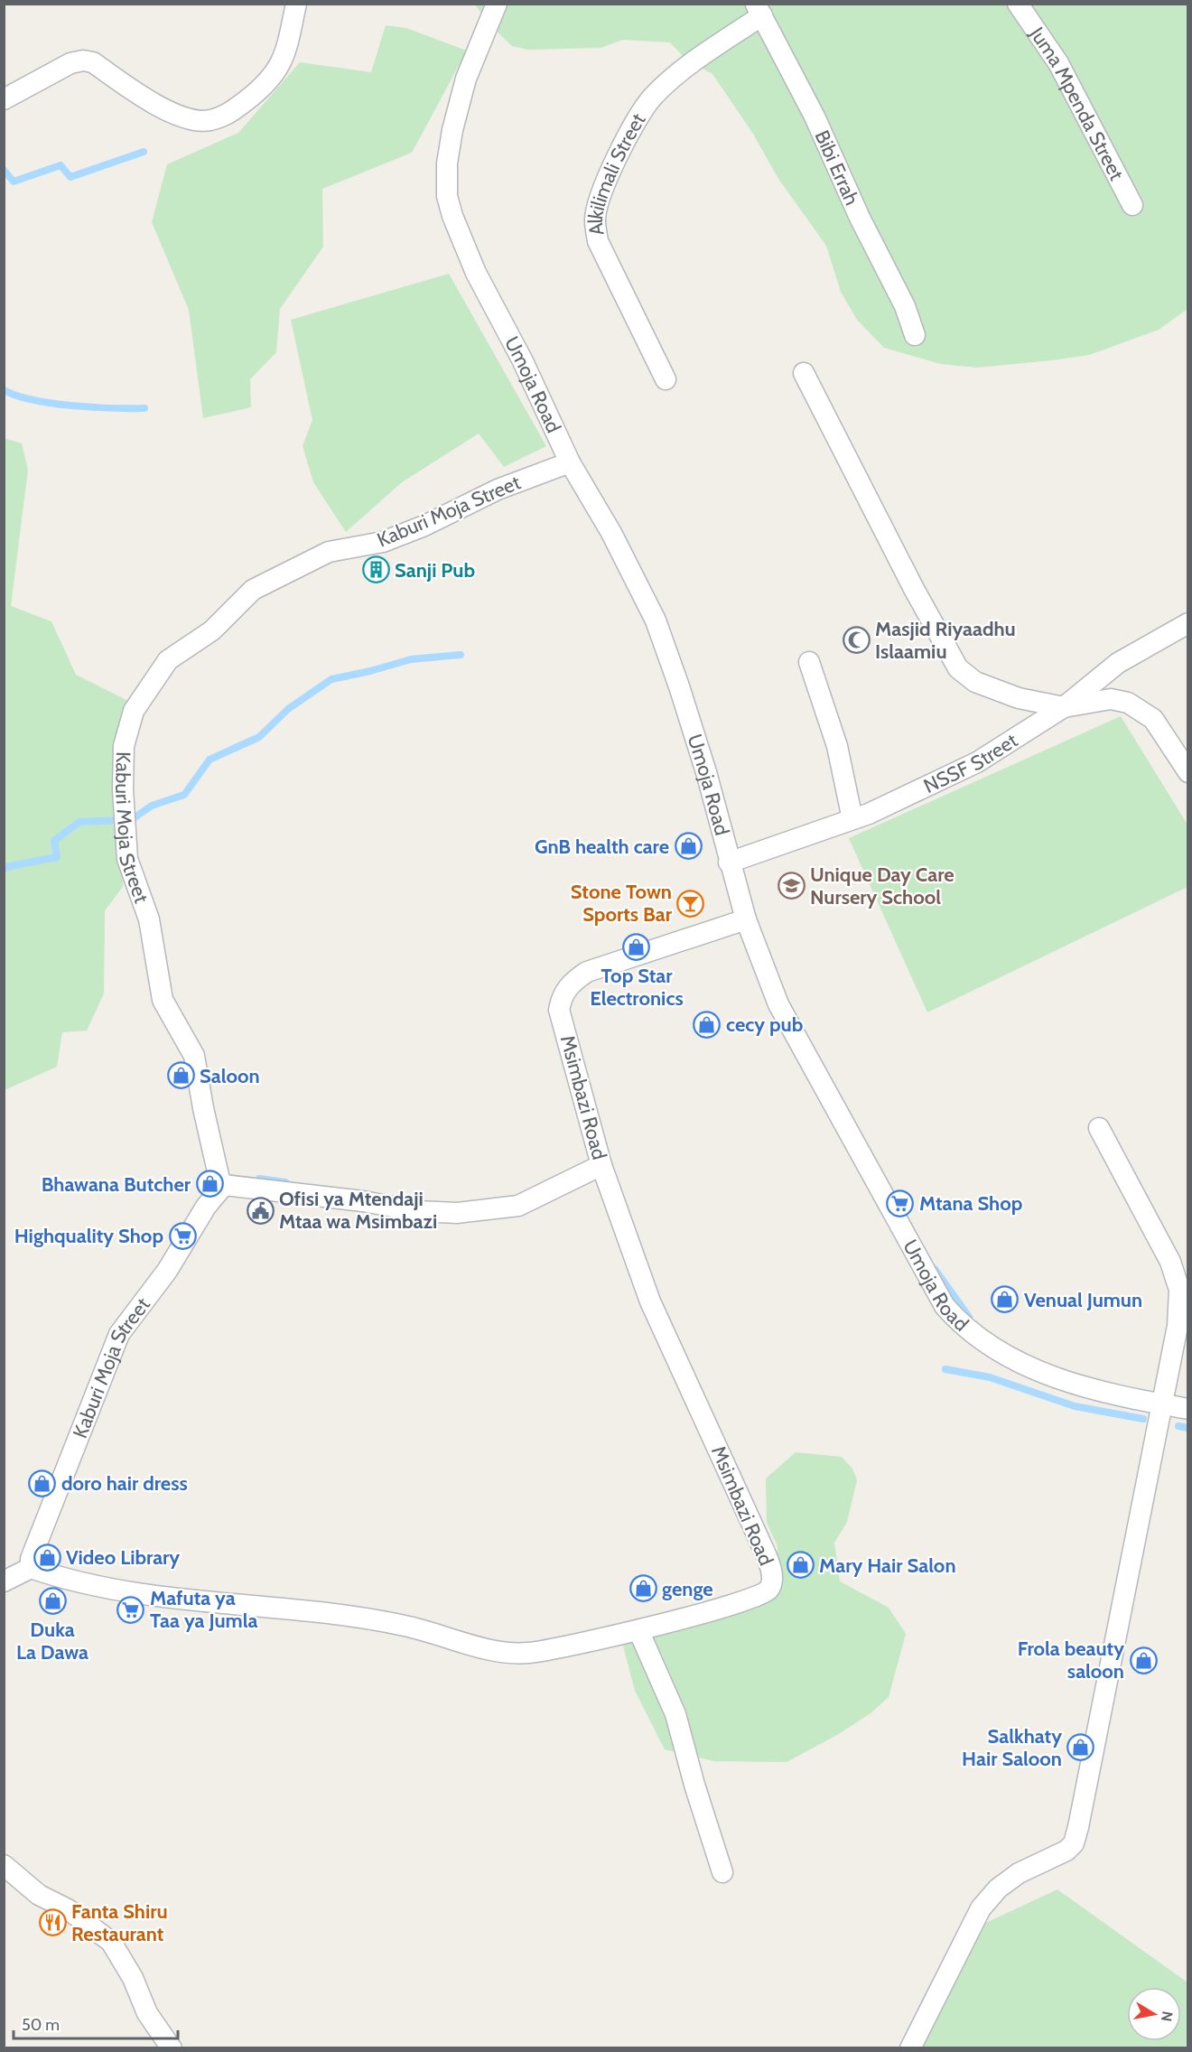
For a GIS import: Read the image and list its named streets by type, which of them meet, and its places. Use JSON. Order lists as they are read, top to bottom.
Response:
{
  "streets": {
    "street": [
      "Juma Mpenda Street",
      "Bibi Errah",
      "Alkilimali Street",
      "Umoja Road",
      "Kaburi Moja Street",
      "NSSF Street",
      "Msimbazi Road"
    ]
  },
  "crossings": [
    ["Bibi Errah", "Alkilimali Street"],
    ["Umoja Road", "Kaburi Moja Street"],
    ["Umoja Road", "NSSF Street"],
    ["Umoja Road", "Msimbazi Road"],
    ["Kaburi Moja Street", "Msimbazi Road"]
  ],
  "places": {
    "building": ["Sanji Pub"],
    "mosque": ["Masjid Riyaadhu Islaamiu"],
    "shop": [
      "GnB health care",
      "Top Star Electronics",
      "cecy pub",
      "Saloon",
      "Bhawana Butcher",
      "Venual Jumun",
      "doro hair dress",
      "Video Library",
      "Mary Hair Salon",
      "genge",
      "Duka La Dawa",
      "Frola beauty saloon",
      "Salkhaty Hair Saloon"
    ],
    "school or university": ["Unique Day Care Nursery School"],
    "bar": ["Stone Town Sports Bar"],
    "supermarket": ["Mtana Shop", "Highquality Shop", "Mafuta ya Taa ya Jumla"],
    "public building": ["Ofisi ya Mtendaji Mtaa wa Msimbazi"],
    "restaurant": ["Fanta Shiru Restaurant"]
  },
  "scale_bar": "50 m",
  "north": "right"
}
